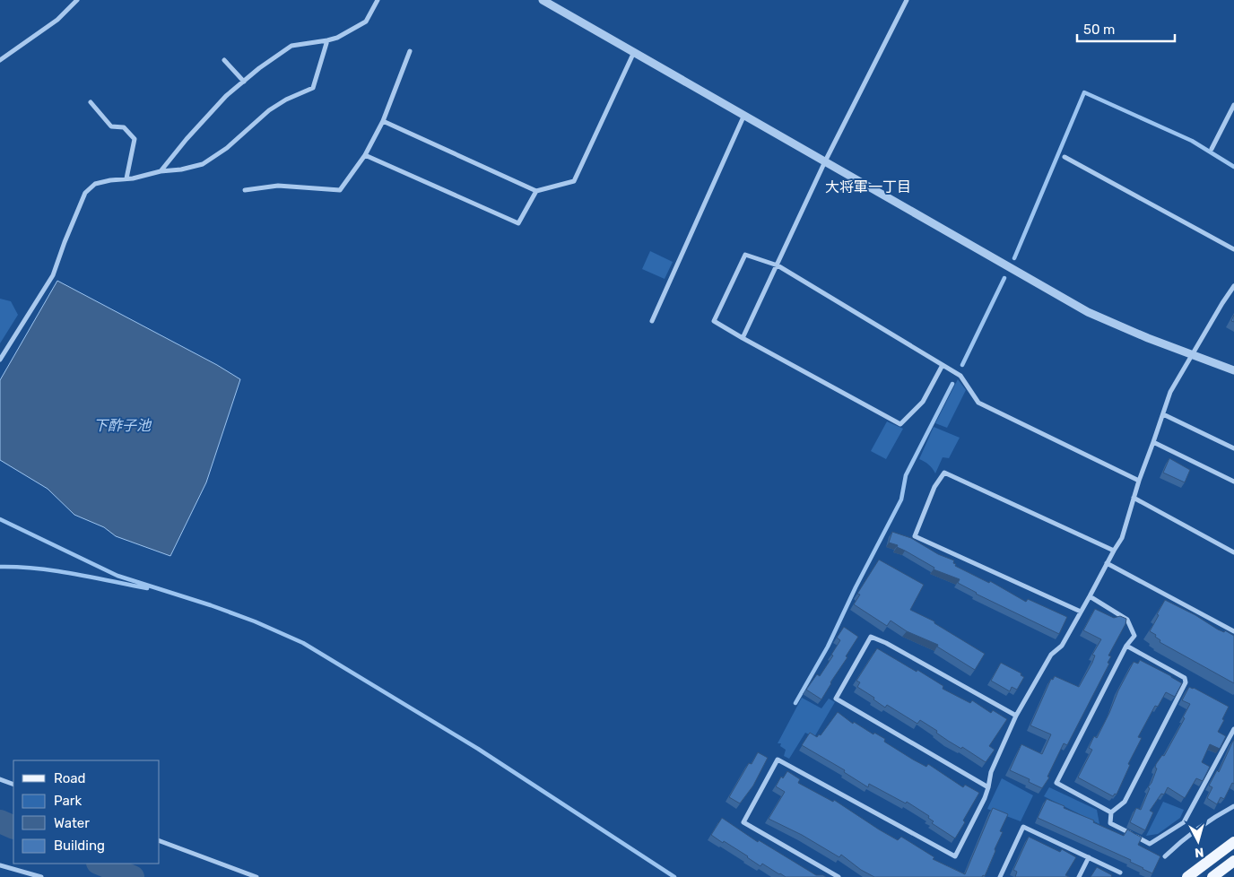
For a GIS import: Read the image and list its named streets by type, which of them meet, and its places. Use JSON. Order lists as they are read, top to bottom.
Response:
{
  "districts": ["大将軍一丁目"],
  "water": ["下酢子池"],
  "legend": [
    "Road",
    "Park",
    "Water",
    "Building"
  ],
  "scale_bar": "50 m",
  "north": "bottom"
}
